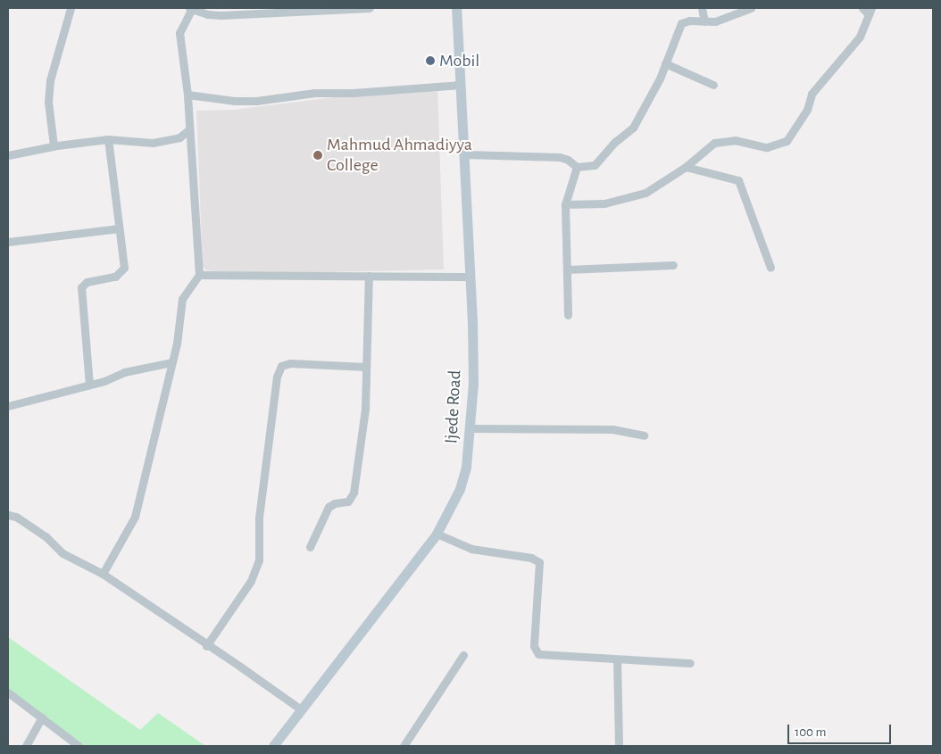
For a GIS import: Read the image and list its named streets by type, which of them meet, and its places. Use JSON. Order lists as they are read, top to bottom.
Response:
{
  "streets": {
    "main road": ["Ijede Road"]
  },
  "places": ["Mobil", "Mahmud Ahmadiyya College"],
  "scale_bar": "100 m"
}
